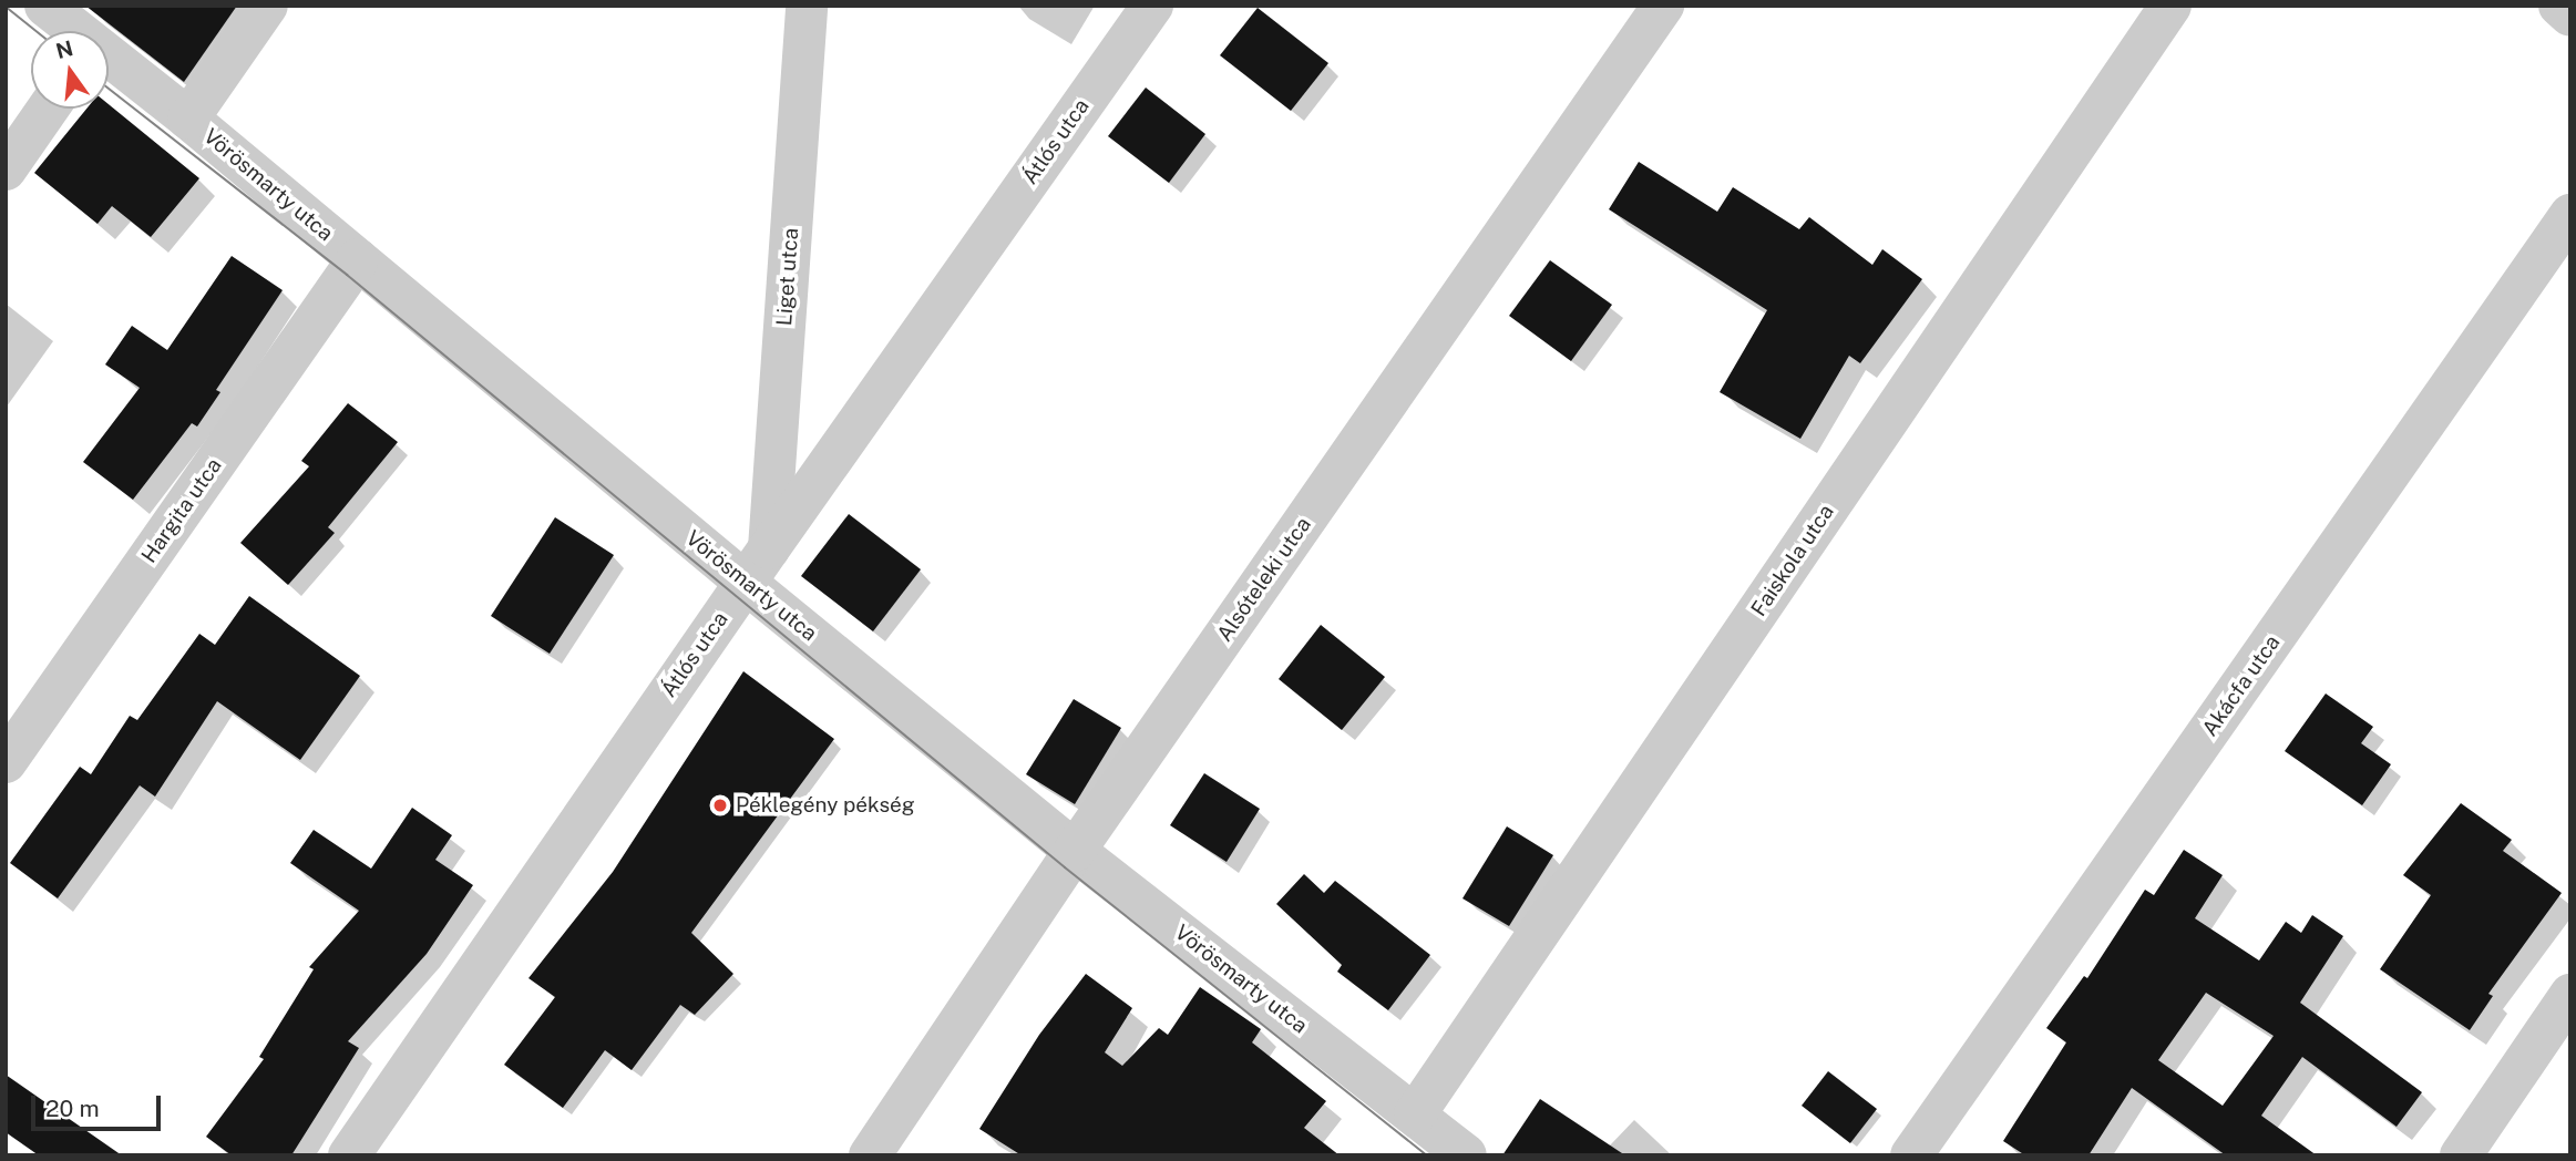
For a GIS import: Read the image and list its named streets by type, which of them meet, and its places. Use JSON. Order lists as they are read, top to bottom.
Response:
{
  "streets": {
    "street": [
      "Átlós utca",
      "Vörösmarty utca",
      "Liget utca",
      "Hargita utca",
      "Faiskola utca",
      "Alsóteleki utca",
      "Akácfa utca"
    ]
  },
  "crossings": [
    ["Átlós utca", "Vörösmarty utca"],
    ["Átlós utca", "Liget utca"],
    ["Vörösmarty utca", "Liget utca"],
    ["Vörösmarty utca", "Hargita utca"],
    ["Vörösmarty utca", "Faiskola utca"],
    ["Vörösmarty utca", "Alsóteleki utca"]
  ],
  "places": ["Péklegény pékség"],
  "scale_bar": "20 m",
  "north": "top"
}
